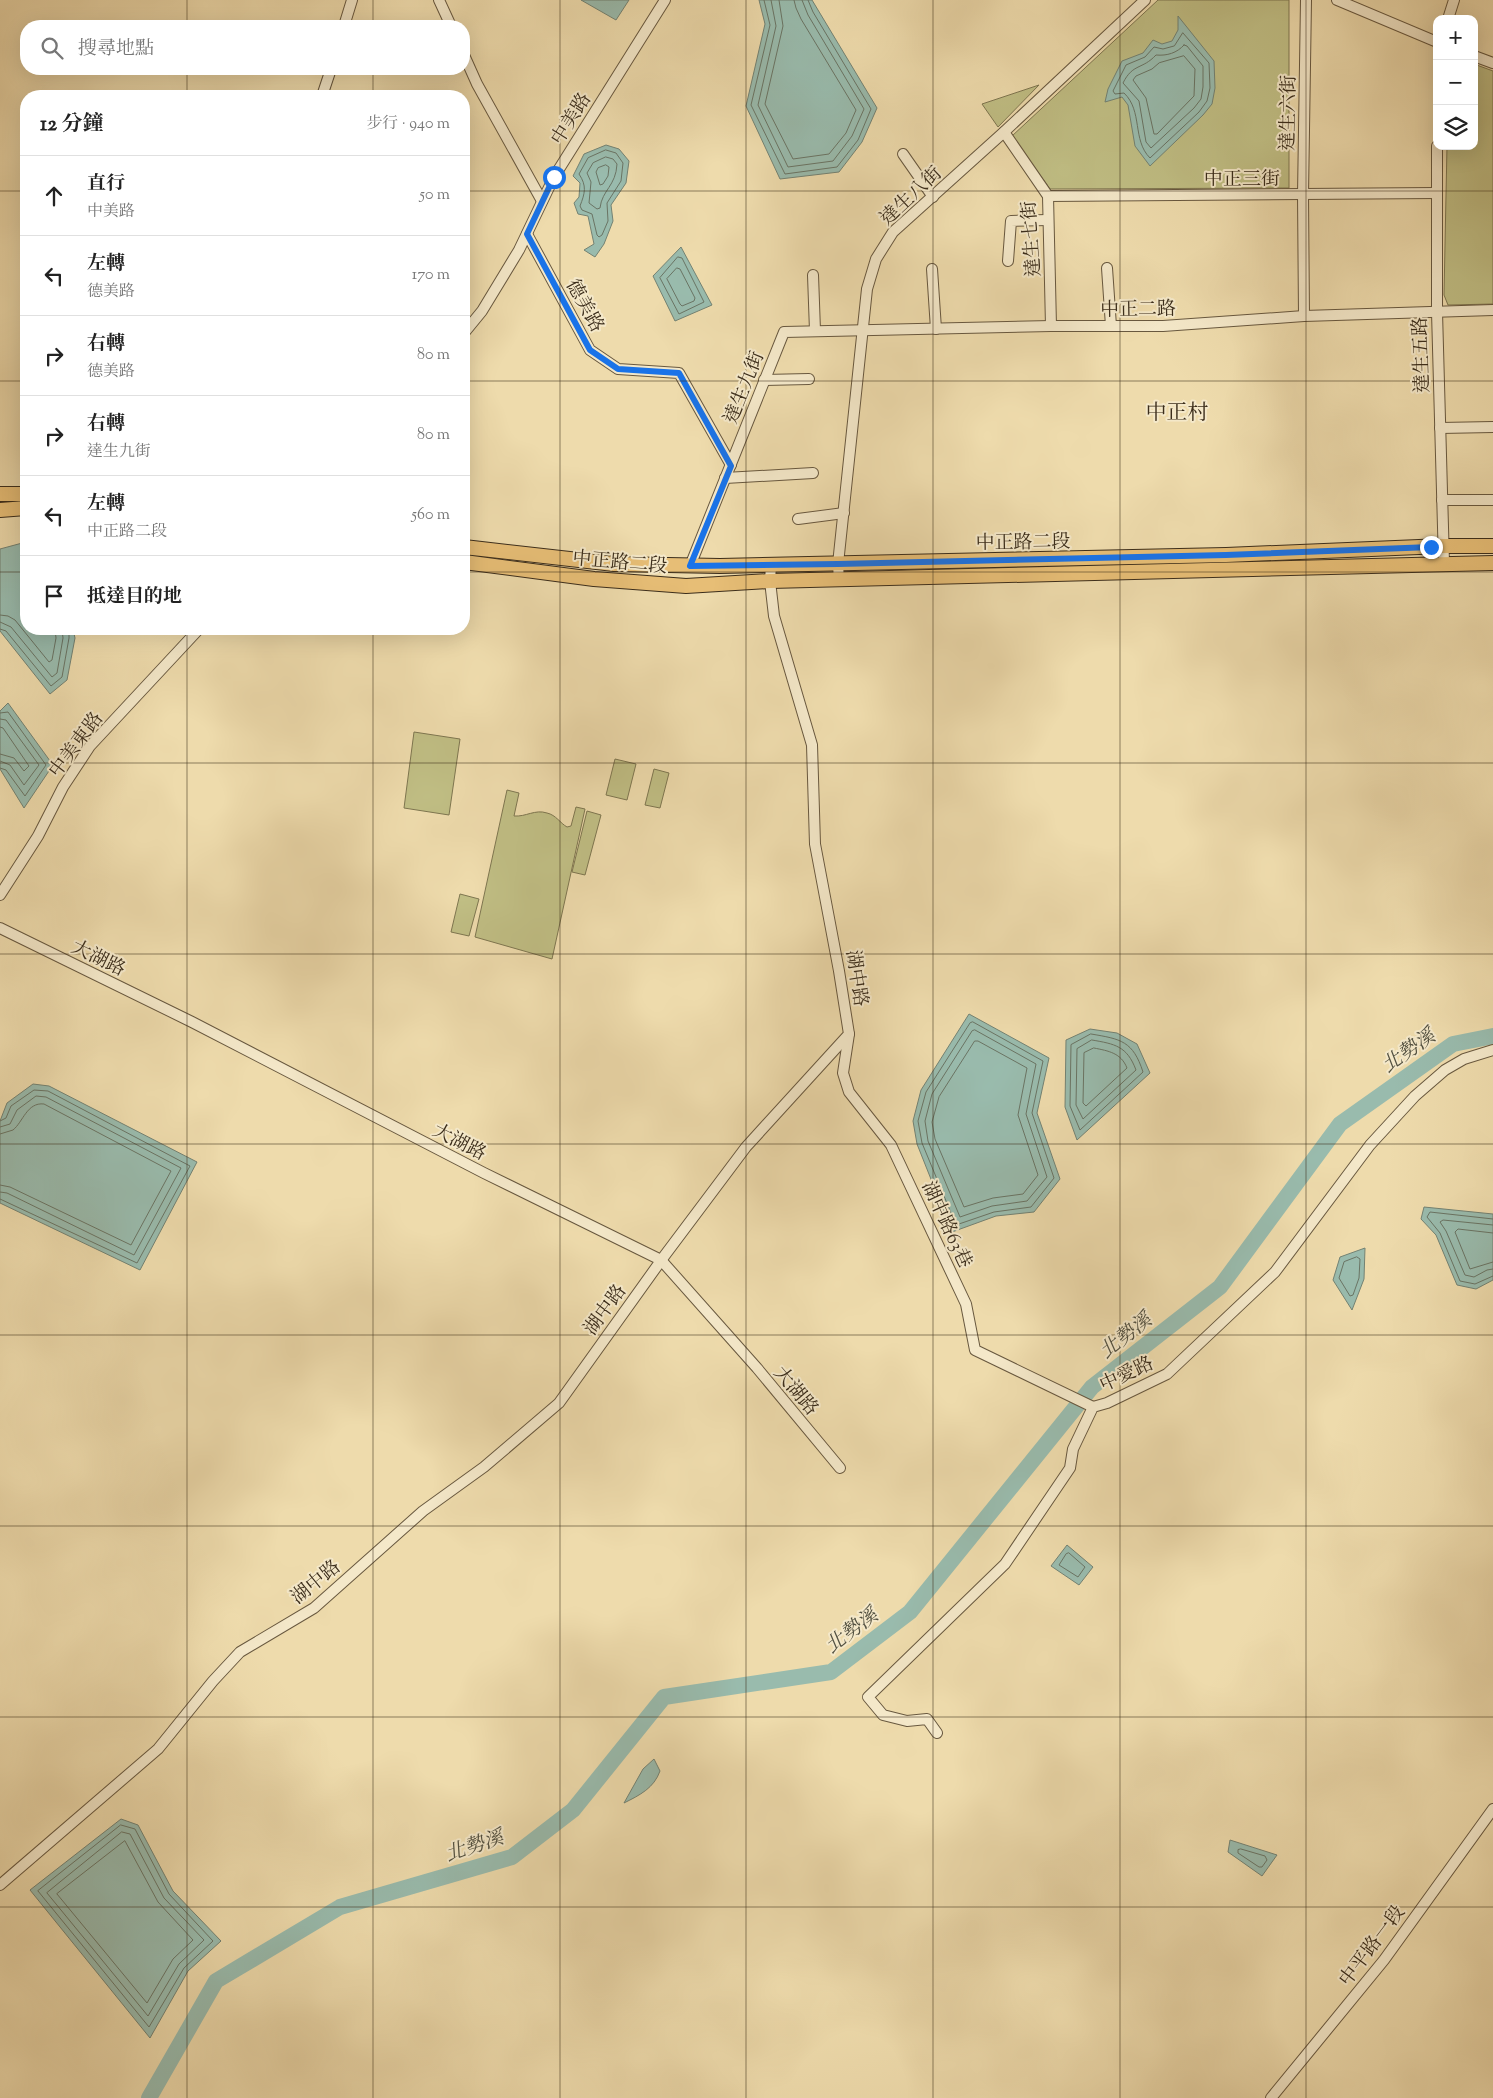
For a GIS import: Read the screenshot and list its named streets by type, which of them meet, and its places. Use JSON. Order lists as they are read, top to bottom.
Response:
{
  "streets": {
    "main road": ["中正路二段"],
    "street": [
      "達生六街",
      "中美路",
      "中正三街",
      "達生八街",
      "達生七街",
      "德美路",
      "中正二路",
      "達生五路",
      "達生九街",
      "中美東路",
      "大湖路",
      "湖中路",
      "湖中路63巷",
      "中愛路",
      "中平路一段"
    ]
  },
  "crossings": [
    ["達生六街", "中正三街"],
    ["達生六街", "中正二路"],
    ["中美路", "德美路"],
    ["中正三街", "達生七街"],
    ["中正三街", "達生五路"],
    ["達生八街", "達生七街"],
    ["達生八街", "中正二路"],
    ["達生八街", "中正路二段"],
    ["達生七街", "中正二路"],
    ["德美路", "達生九街"],
    ["中正二路", "達生五路"],
    ["中正二路", "達生九街"],
    ["達生五路", "中正路二段"],
    ["達生九街", "中正路二段"],
    ["中正路二段", "湖中路"],
    ["大湖路", "湖中路"],
    ["湖中路", "湖中路63巷"],
    ["湖中路63巷", "中愛路"]
  ],
  "districts": ["中正村"],
  "water": ["北勢溪"],
  "page": {
    "map_buttons": ["+", "−"],
    "search": "搜尋地點",
    "heading": ["12 分鐘", "步行 · 940 m"],
    "list": [
      ["直行", "中美路", "50 m"],
      ["左轉", "德美路", "170 m"],
      ["右轉", "德美路", "80 m"],
      ["右轉", "達生九街", "80 m"],
      ["左轉", "中正路二段", "560 m"],
      "抵達目的地"
    ]
  }
}
